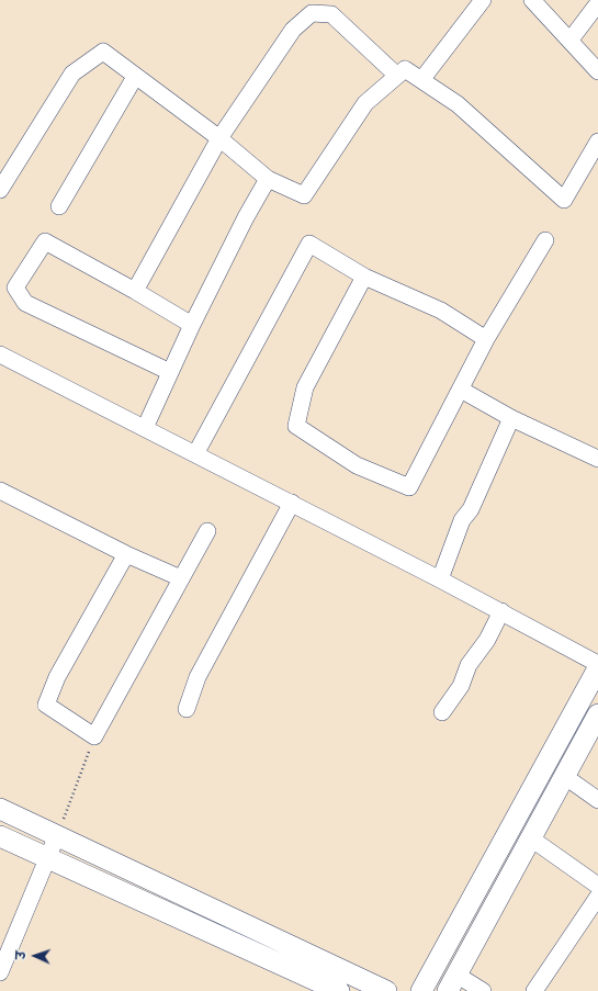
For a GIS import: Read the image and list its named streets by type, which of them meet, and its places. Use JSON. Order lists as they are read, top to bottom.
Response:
{
  "north": "left"
}
